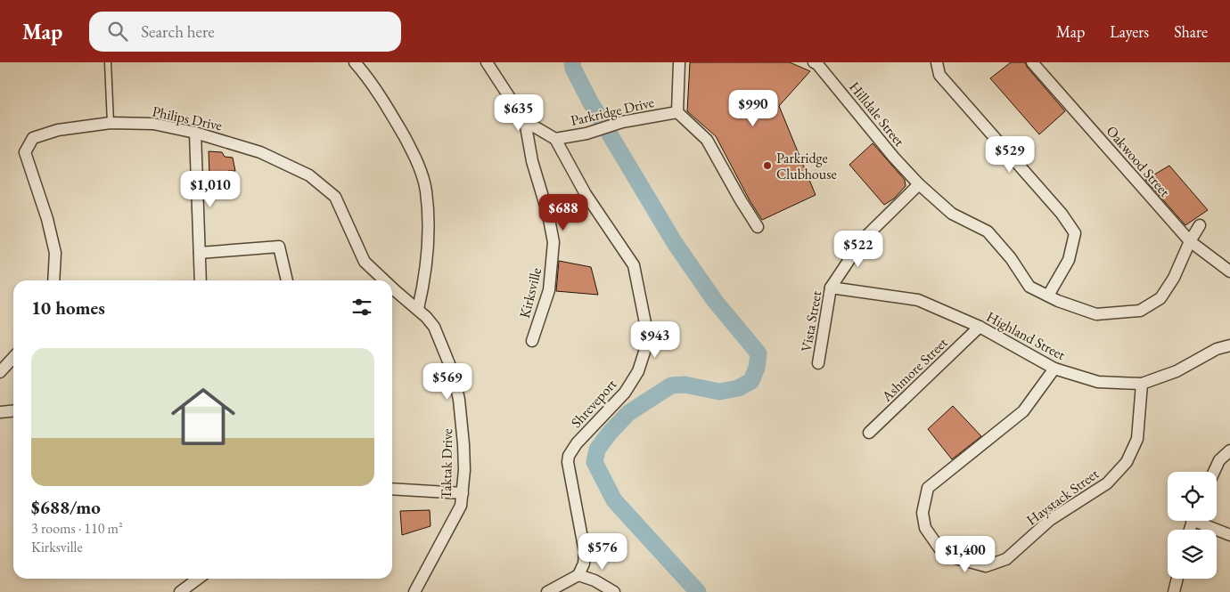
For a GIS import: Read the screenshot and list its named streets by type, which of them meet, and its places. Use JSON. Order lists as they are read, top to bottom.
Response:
{
  "streets": {
    "street": [
      "Parkridge Drive",
      "Hilldale Street",
      "Philips Drive",
      "Oakwood Street",
      "Kirksville",
      "Vista Street",
      "Highland Street",
      "Ashmore Street",
      "Shreveport",
      "Taktak Drive",
      "Haystack Street"
    ]
  },
  "crossings": [
    ["Parkridge Drive", "Kirksville"],
    ["Parkridge Drive", "Shreveport"],
    ["Hilldale Street", "Oakwood Street"],
    ["Hilldale Street", "Vista Street"],
    ["Philips Drive", "Taktak Drive"],
    ["Vista Street", "Highland Street"],
    ["Highland Street", "Ashmore Street"],
    ["Highland Street", "Haystack Street"]
  ],
  "places": ["Parkridge Clubhouse"],
  "page": {
    "header": "Map",
    "search": "Search here",
    "nav": ["Map", "Layers", "Share"],
    "price": [
      "$990",
      "$635",
      "$529",
      "$1,010",
      "$688",
      "$522",
      "$943",
      "$569",
      "$576",
      "$1,400"
    ],
    "heading": "10 homes",
    "list": [
      {
        "name": "$688/mo",
        "note": "3 rooms · 110 m² · Kirksville"
      }
    ]
  }
}
